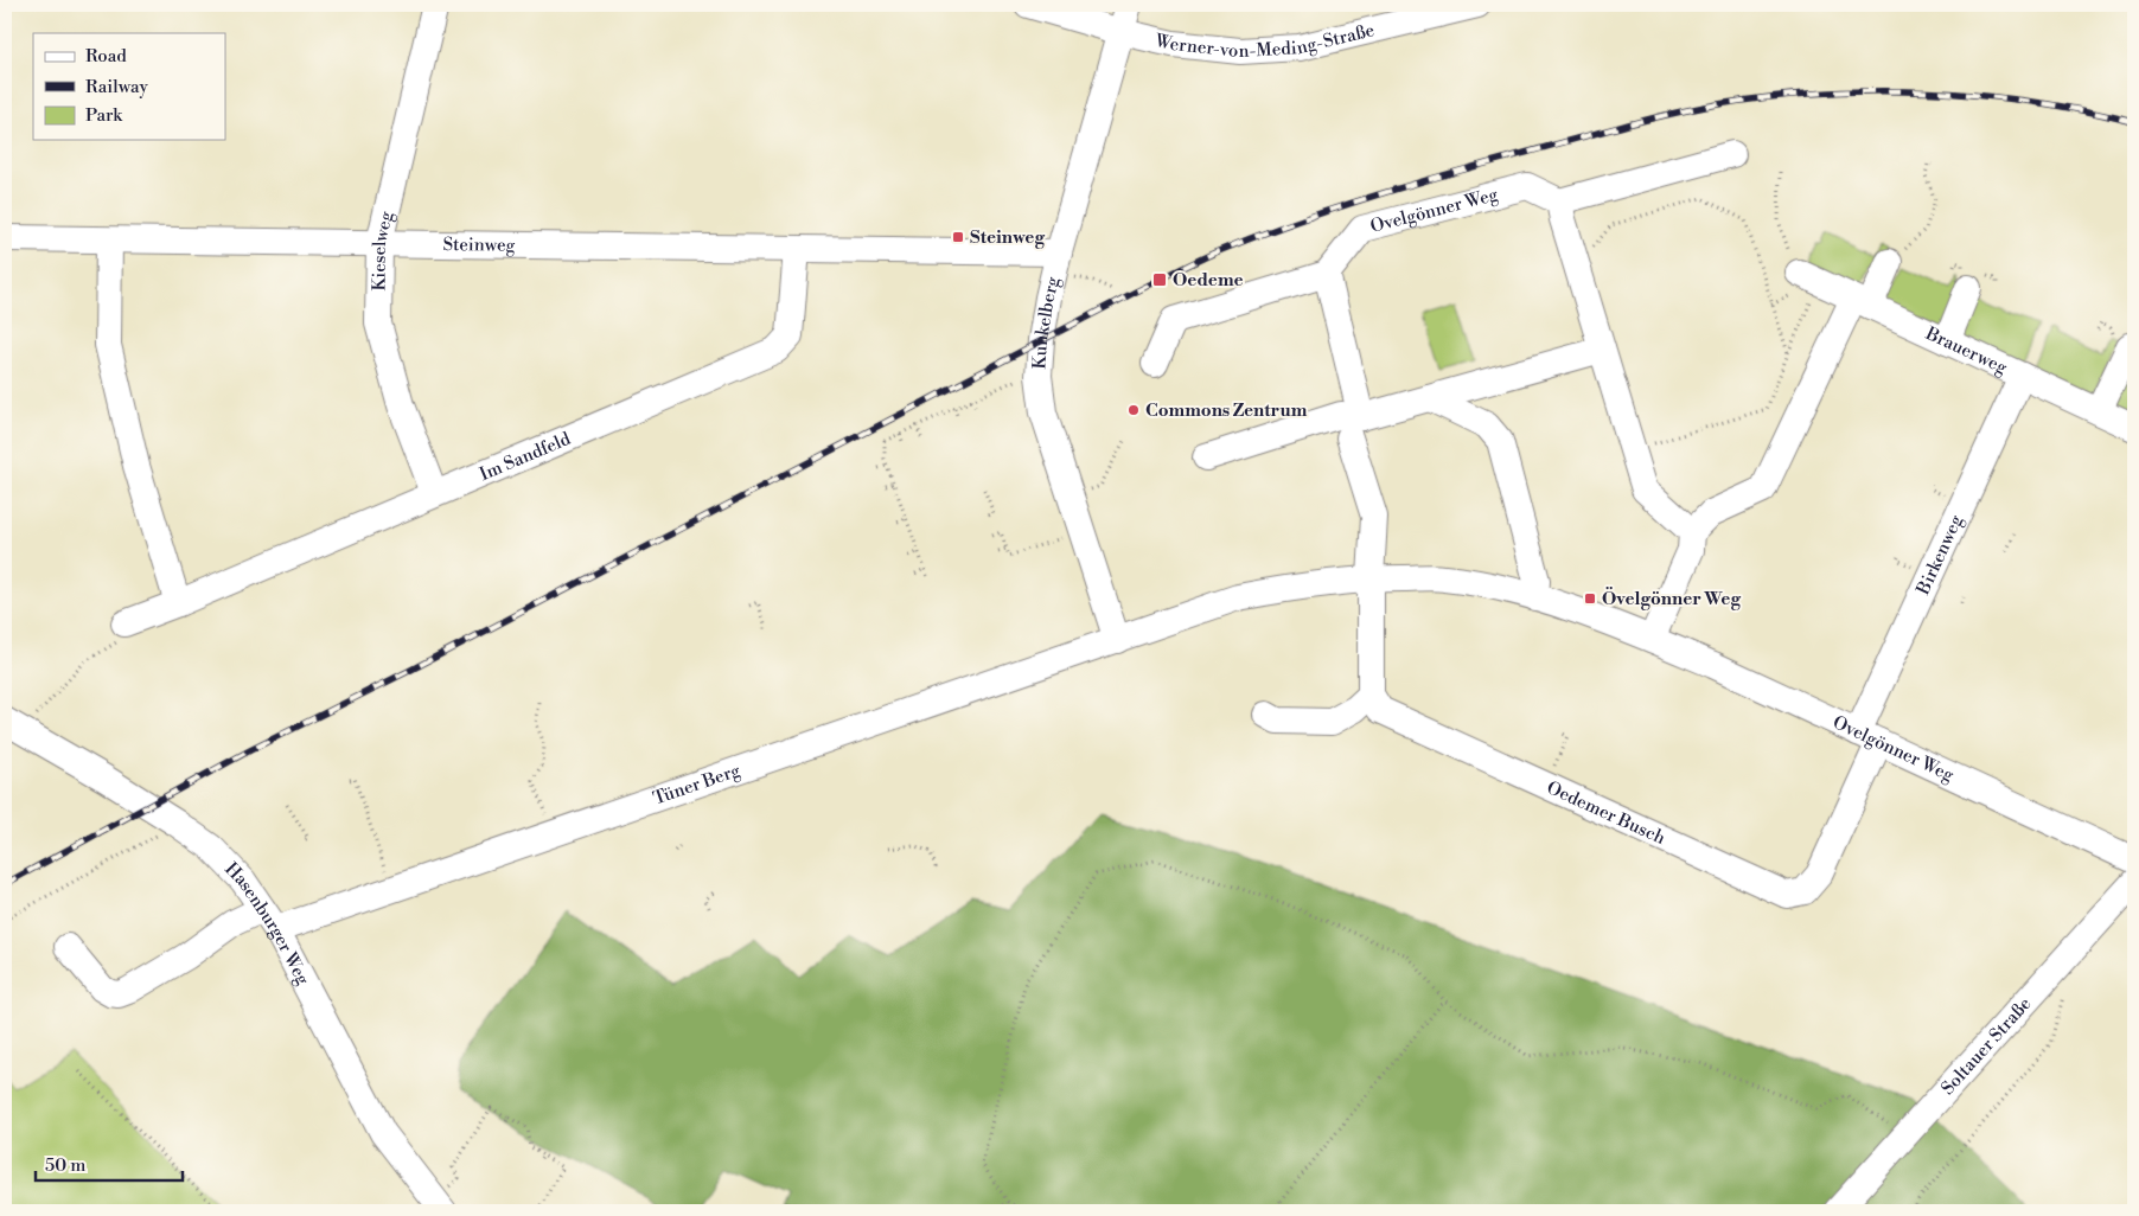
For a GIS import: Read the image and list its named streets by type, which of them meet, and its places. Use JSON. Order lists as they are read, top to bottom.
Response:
{
  "streets": {
    "street": [
      "Werner-von-Meding-Straße",
      "Ovelgönner Weg",
      "Steinweg",
      "Kieselweg",
      "Kunkelberg",
      "Brauerweg",
      "Im Sandfeld",
      "Birkenweg",
      "Tüner Berg",
      "Oedemer Busch",
      "Hasenburger Weg",
      "Soltauer Straße"
    ]
  },
  "crossings": [
    ["Werner-von-Meding-Straße", "Kunkelberg"],
    ["Ovelgönner Weg", "Kunkelberg"],
    ["Ovelgönner Weg", "Birkenweg"],
    ["Ovelgönner Weg", "Tüner Berg"],
    ["Ovelgönner Weg", "Oedemer Busch"],
    ["Steinweg", "Kieselweg"],
    ["Steinweg", "Kunkelberg"],
    ["Steinweg", "Im Sandfeld"],
    ["Kieselweg", "Im Sandfeld"],
    ["Kunkelberg", "Tüner Berg"],
    ["Brauerweg", "Birkenweg"],
    ["Birkenweg", "Oedemer Busch"],
    ["Tüner Berg", "Hasenburger Weg"]
  ],
  "places": {
    "transit": ["Steinweg", "Oedeme", "Övelgönner Weg"],
    "other": ["Commons Zentrum"]
  },
  "legend": ["Road", "Railway", "Park"],
  "scale_bar": "50 m"
}
